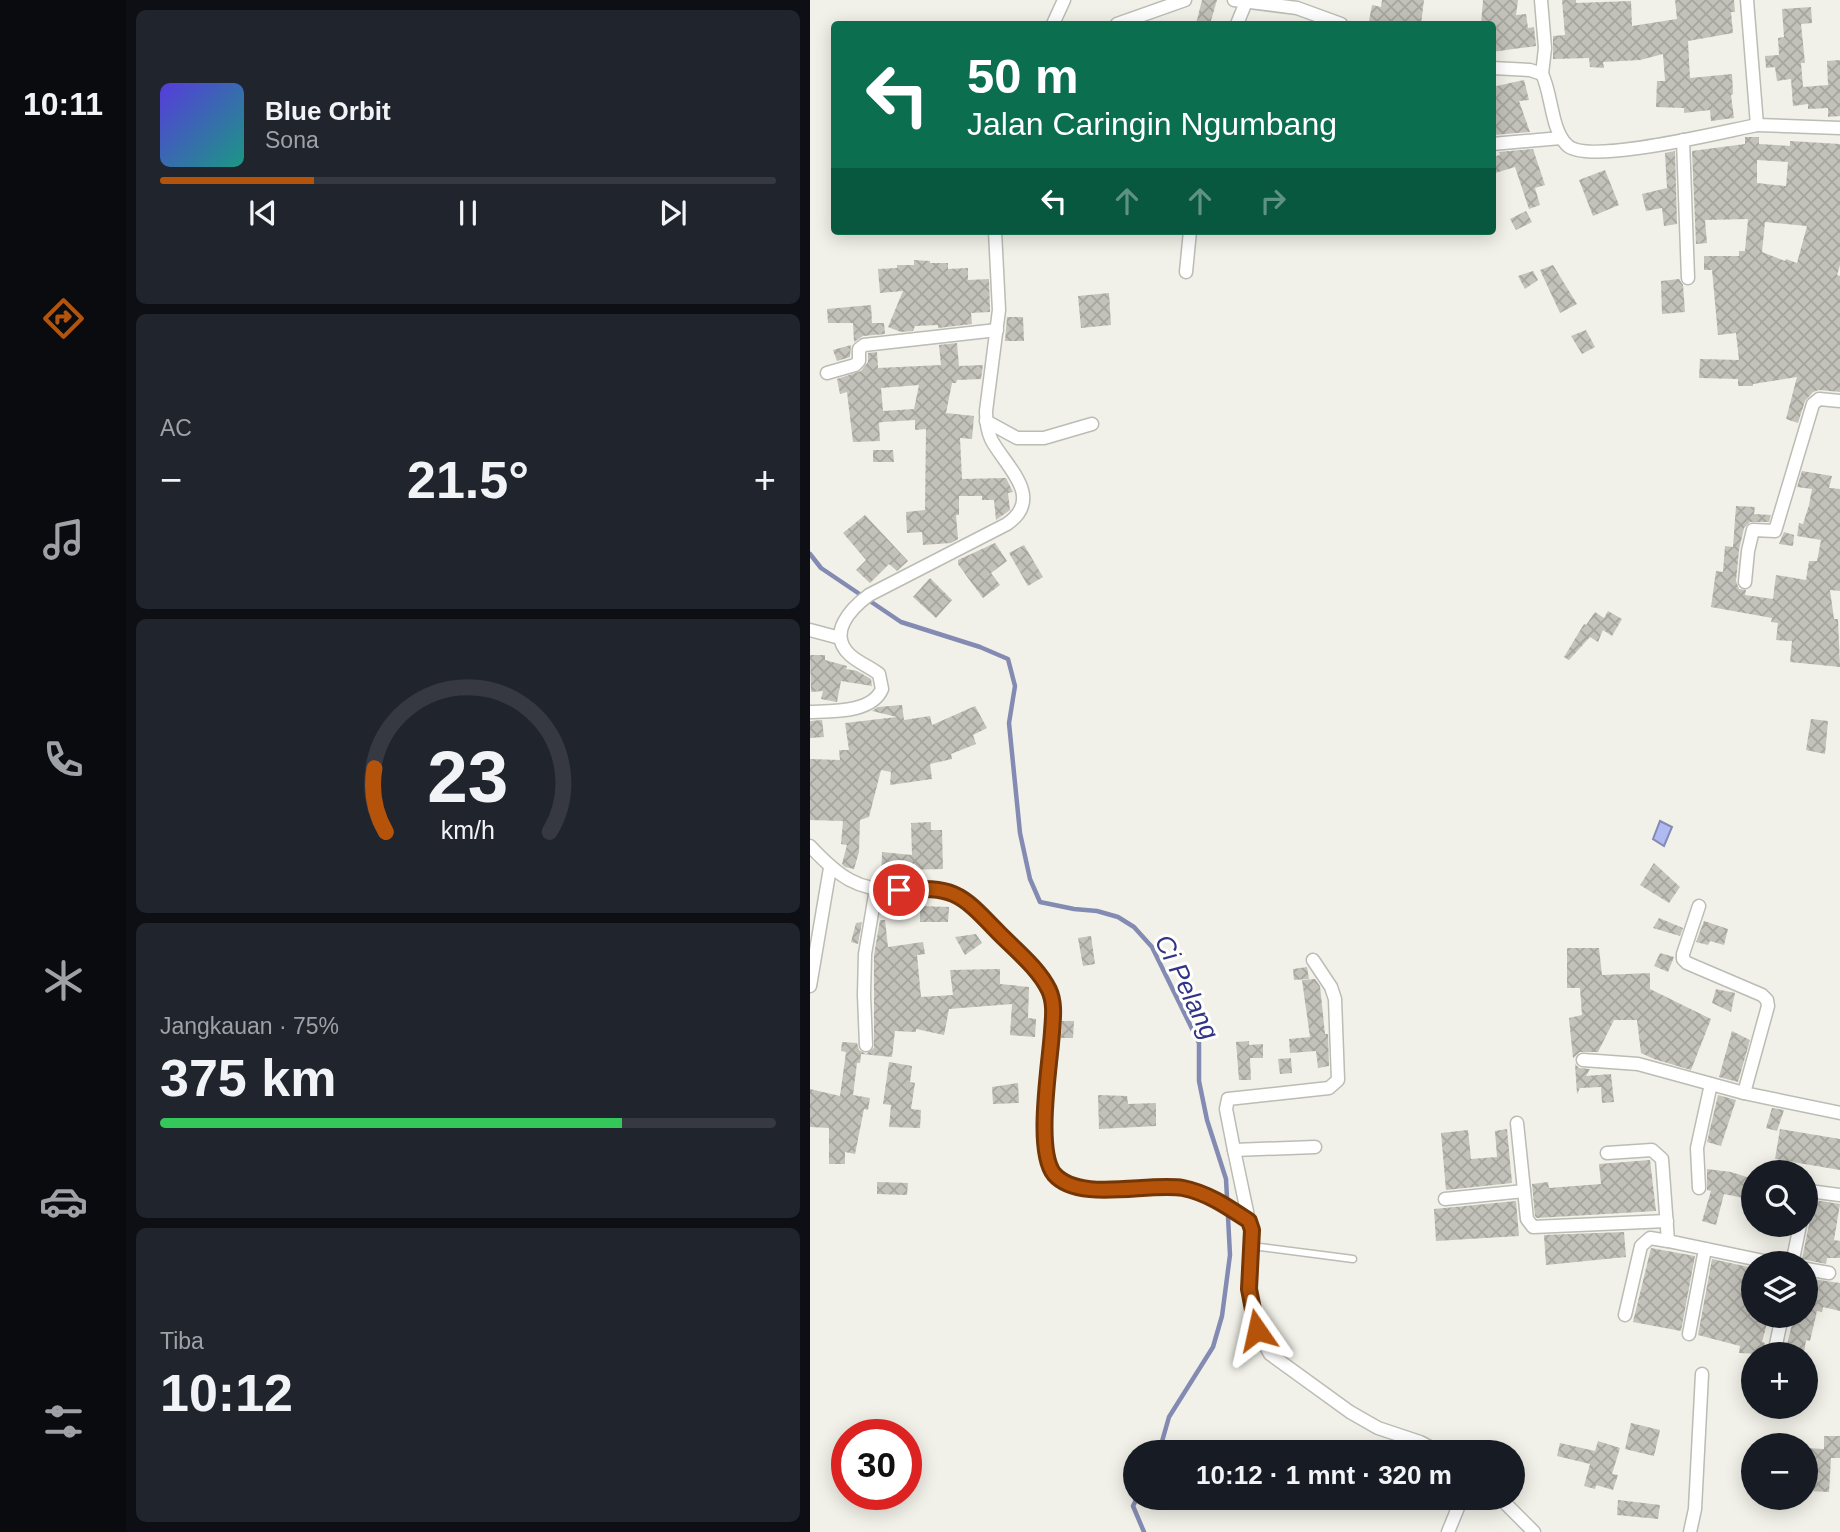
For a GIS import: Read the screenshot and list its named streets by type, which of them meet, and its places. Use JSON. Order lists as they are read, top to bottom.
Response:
{
  "water": ["Ci Pelang"],
  "page": {
    "tabs": "10:11",
    "turn": ["50 m", "Jalan Caringin Ngumbang"],
    "song": ["Blue Orbit", "Sona"],
    "tile": [
      "AC",
      ["Jangkauan · 75%", "375 km"],
      ["Tiba", "10:12"]
    ],
    "heat": ["−", "21.5°", "+"],
    "map_buttons": ["+", "−"],
    "limit": "30",
    "trip": "10:12 · 1 mnt · 320 m",
    "gauge": ["23", "km/h"]
  }
}
